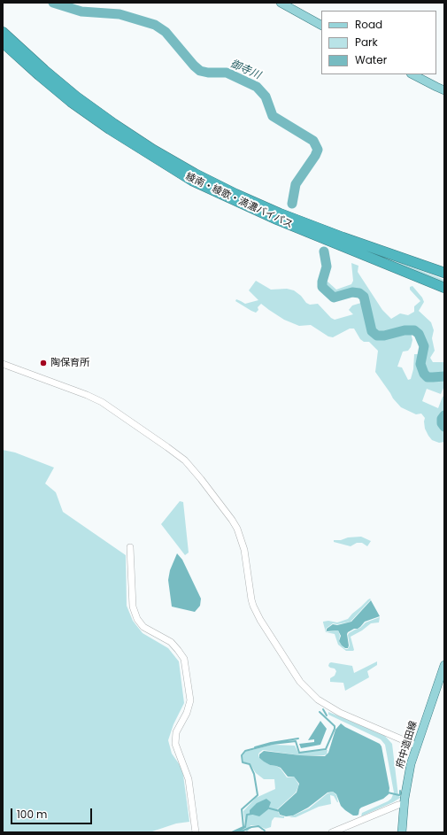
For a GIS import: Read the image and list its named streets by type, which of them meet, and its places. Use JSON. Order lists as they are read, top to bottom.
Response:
{
  "streets": {
    "highway": ["綾南・綾歌・満濃バイパス"],
    "main road": ["府中造田線"]
  },
  "water": ["御寺川"],
  "places": ["陶保育所"],
  "legend": ["Road", "Park", "Water"],
  "scale_bar": "100 m"
}
